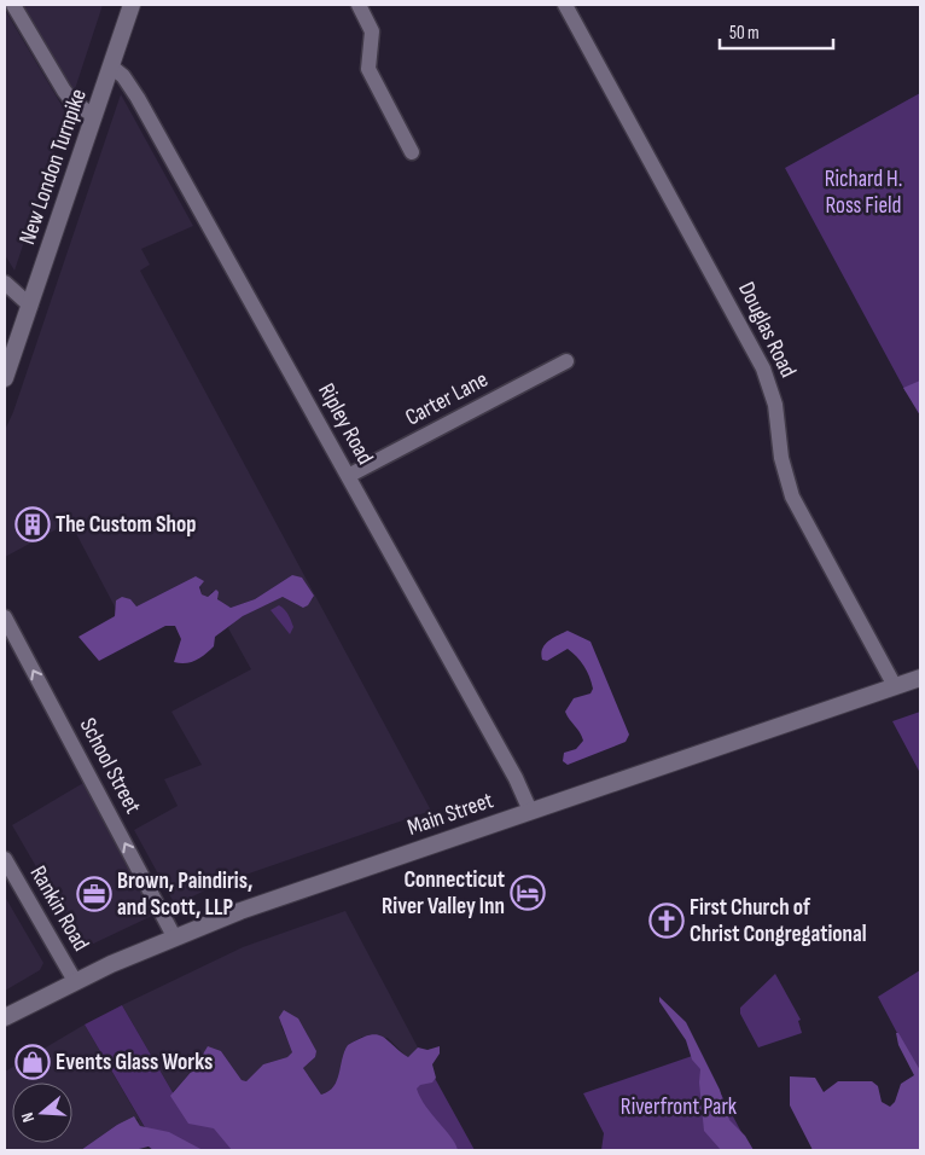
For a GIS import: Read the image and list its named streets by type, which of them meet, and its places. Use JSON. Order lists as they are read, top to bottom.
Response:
{
  "streets": {
    "main road": ["New London Turnpike", "Main Street"],
    "street": [
      "Douglas Road",
      "Carter Lane",
      "Ripley Road",
      "School Street",
      "Rankin Road"
    ]
  },
  "crossings": [
    ["New London Turnpike", "Ripley Road"],
    ["Douglas Road", "Main Street"],
    ["Carter Lane", "Ripley Road"],
    ["Ripley Road", "Main Street"],
    ["School Street", "Main Street"],
    ["Main Street", "Rankin Road"]
  ],
  "one_way": ["School Street"],
  "parks": ["Richard H. Ross Field", "Riverfront Park"],
  "places": {
    "building": ["The Custom Shop"],
    "hotel": ["Connecticut River Valley Inn"],
    "office": ["Brown, Paindiris, and Scott, LLP"],
    "church": ["First Church of Christ Congregational"],
    "shop": ["Events Glass Works"]
  },
  "scale_bar": "50 m",
  "north": "left"
}
